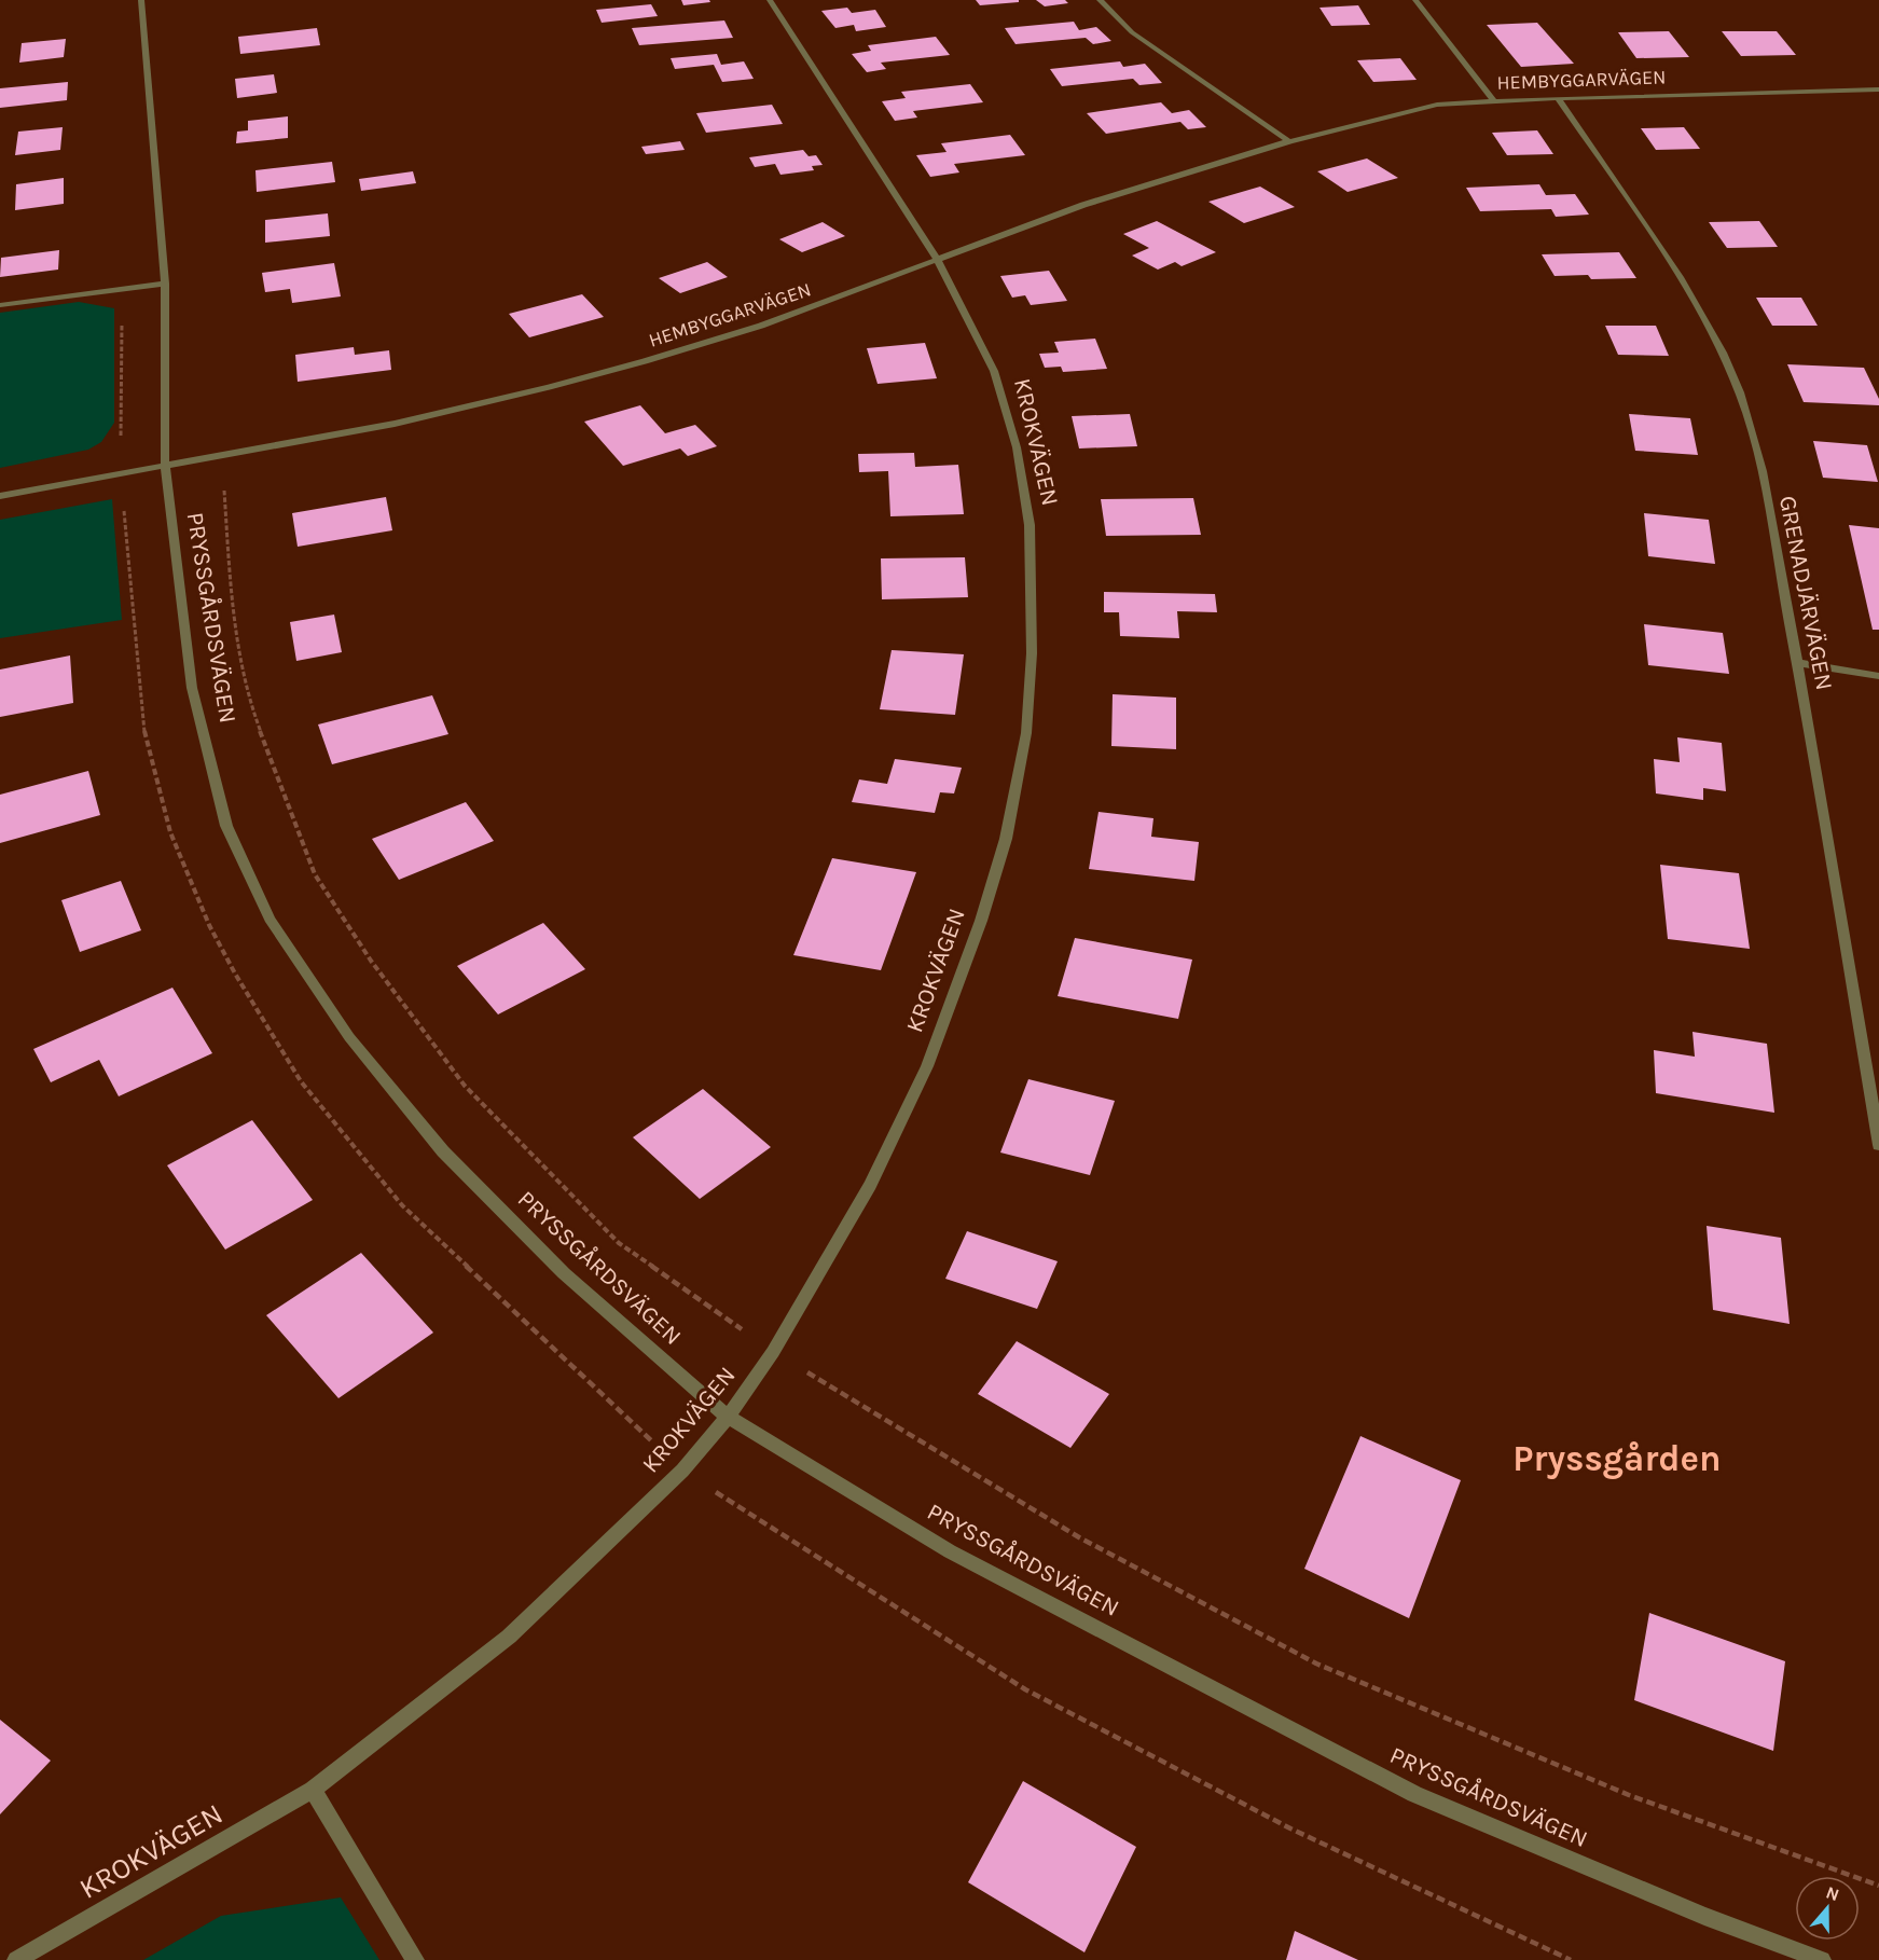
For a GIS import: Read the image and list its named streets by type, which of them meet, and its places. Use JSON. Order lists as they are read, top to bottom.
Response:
{
  "streets": {
    "street": [
      "HEMBYGGARVÄGEN",
      "KROKVÄGEN",
      "GRENADJÄRVÄGEN",
      "PRYSSGÅRDSVÄGEN"
    ]
  },
  "crossings": [
    ["HEMBYGGARVÄGEN", "KROKVÄGEN"],
    ["HEMBYGGARVÄGEN", "GRENADJÄRVÄGEN"],
    ["HEMBYGGARVÄGEN", "PRYSSGÅRDSVÄGEN"],
    ["KROKVÄGEN", "PRYSSGÅRDSVÄGEN"]
  ],
  "districts": ["Pryssgården"],
  "north": "top"
}
